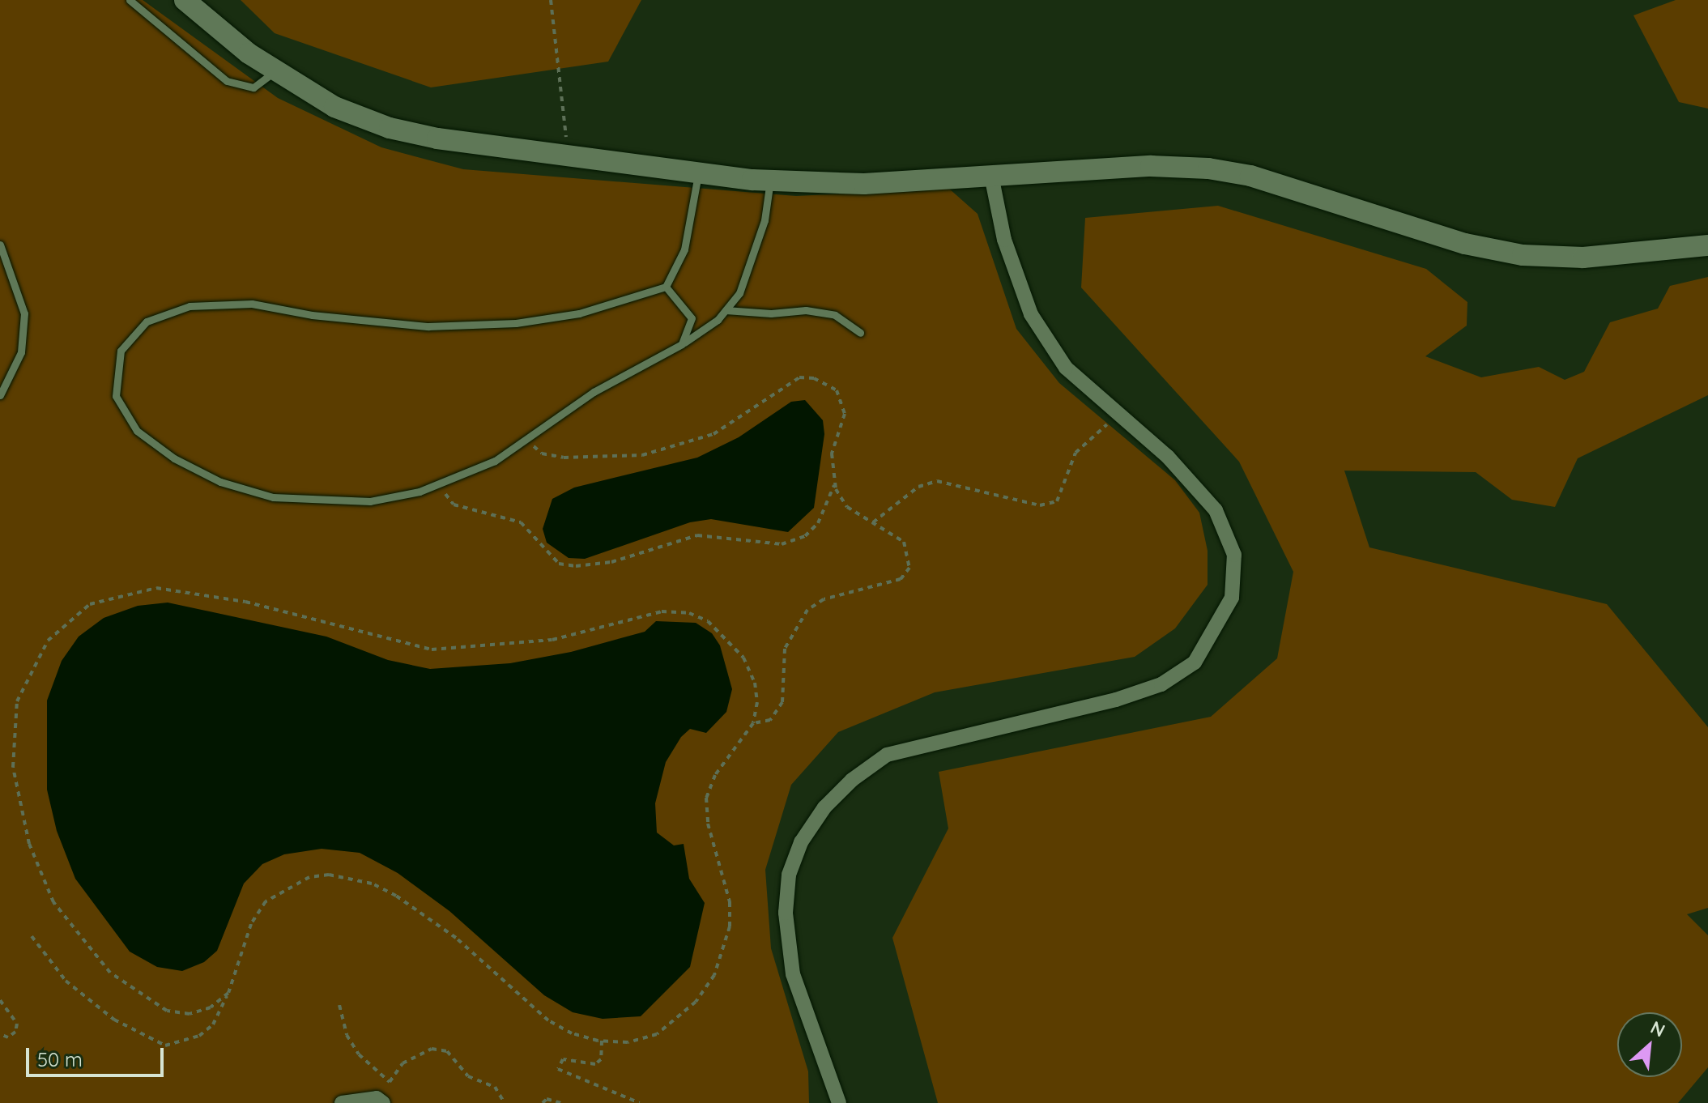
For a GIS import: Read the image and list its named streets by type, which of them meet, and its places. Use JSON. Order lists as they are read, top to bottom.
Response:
{
  "scale_bar": "50 m",
  "north": "top right"
}
